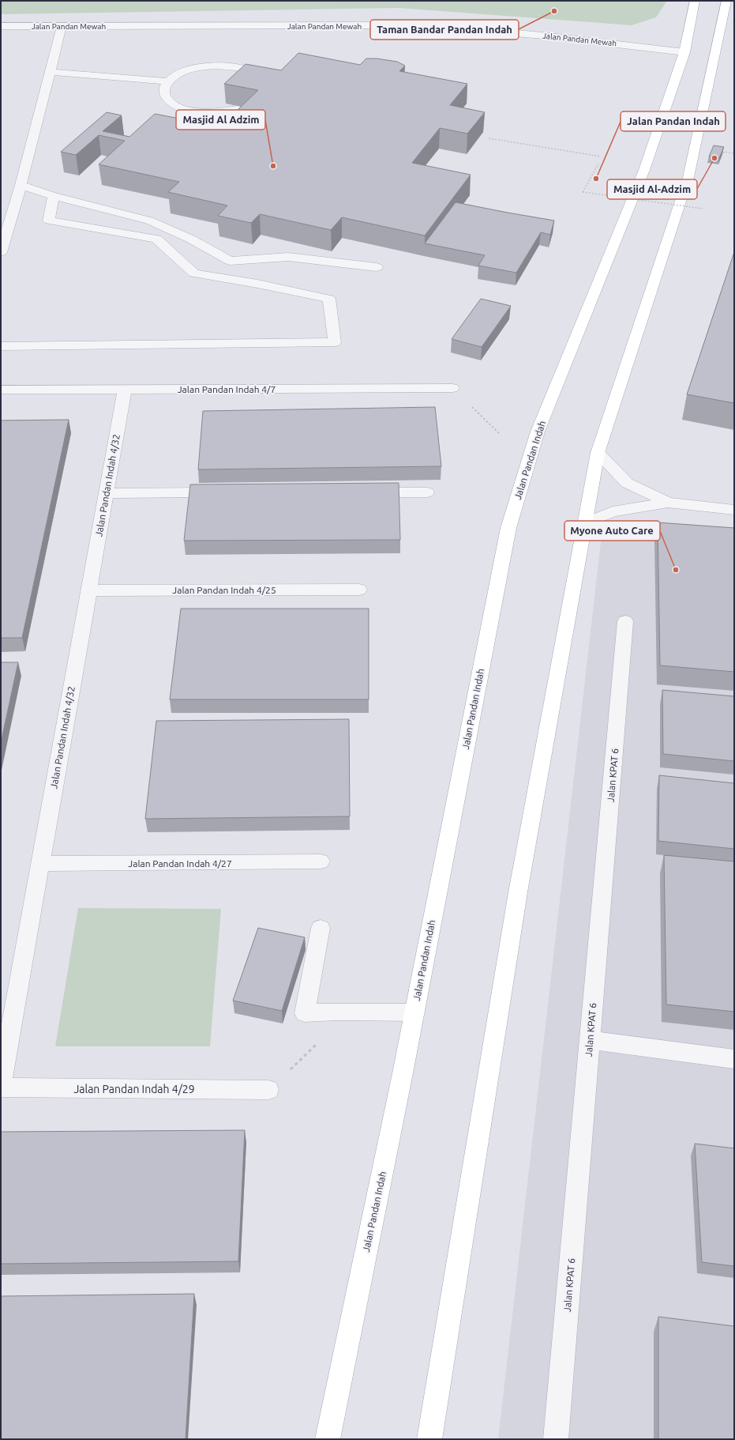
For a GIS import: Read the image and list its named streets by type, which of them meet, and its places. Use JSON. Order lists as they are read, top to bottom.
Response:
{
  "streets": {
    "main road": ["Jalan Pandan Indah"],
    "street": [
      "Jalan Pandan Mewah",
      "Jalan Pandan Indah 4/7",
      "Jalan Pandan Indah 4/32",
      "Jalan Pandan Indah 4/25",
      "Jalan KPAT 6",
      "Jalan Pandan Indah 4/27",
      "Jalan Pandan Indah 4/29"
    ]
  },
  "crossings": [
    ["Jalan Pandan Mewah", "Jalan Pandan Indah"],
    ["Jalan Pandan Indah 4/7", "Jalan Pandan Indah 4/32"],
    ["Jalan Pandan Indah 4/32", "Jalan Pandan Indah 4/25"],
    ["Jalan Pandan Indah 4/32", "Jalan Pandan Indah 4/27"],
    ["Jalan Pandan Indah 4/32", "Jalan Pandan Indah 4/29"]
  ],
  "places": [
    "Taman Bandar Pandan Indah",
    "Masjid Al-Adzim",
    "Masjid Al Adzim",
    "Jalan Pandan Indah",
    "Myone Auto Care"
  ]
}
